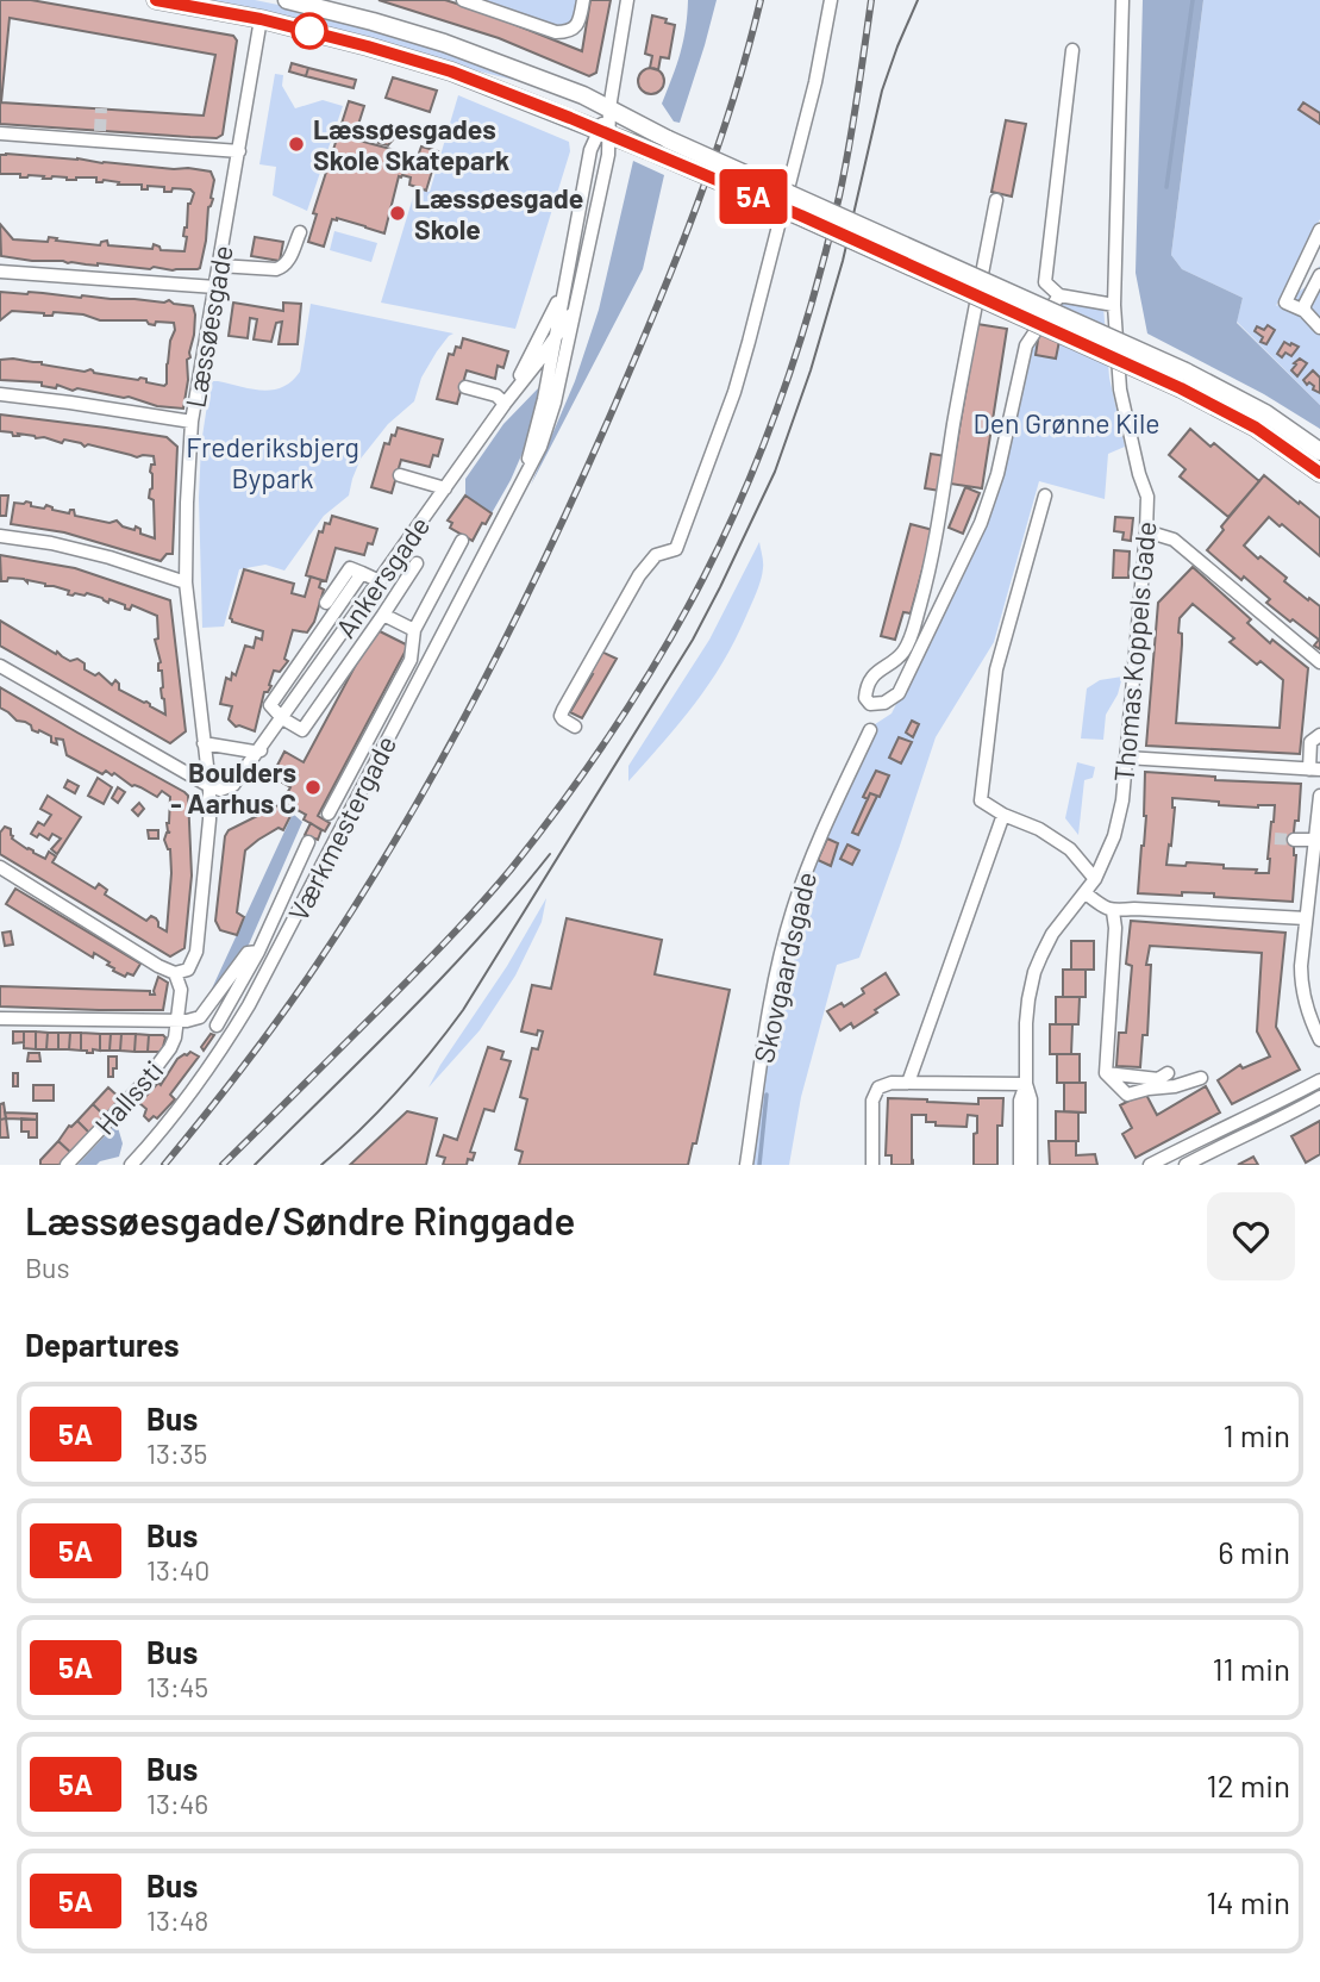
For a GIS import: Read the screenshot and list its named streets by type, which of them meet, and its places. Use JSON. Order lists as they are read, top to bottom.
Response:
{
  "streets": {
    "street": [
      "Læssøesgade",
      "Ankersgade",
      "Thomas Koppels Gade",
      "Værkmestergade",
      "Skovgaardsgade",
      "Hallssti"
    ]
  },
  "crossings": [
    ["Læssøesgade", "Ankersgade"],
    ["Ankersgade", "Værkmestergade"]
  ],
  "parks": ["Den Grønne Kile", "Frederiksbjerg Bypark"],
  "places": ["Læssøesgades Skole Skatepark", "Læssøesgade Skole", "Boulders - Aarhus C"],
  "lines": ["bus line 5A"],
  "page": {
    "on_map": "5A",
    "heading": [
      ["Læssøesgade/Søndre Ringgade", "Bus"],
      "Departures"
    ],
    "list": [
      {
        "mark": "5A",
        "name": "Bus",
        "note": "13:35",
        "value": "1 min"
      },
      {
        "mark": "5A",
        "name": "Bus",
        "note": "13:40",
        "value": "6 min"
      },
      {
        "mark": "5A",
        "name": "Bus",
        "note": "13:45",
        "value": "11 min"
      },
      {
        "mark": "5A",
        "name": "Bus",
        "note": "13:46",
        "value": "12 min"
      },
      {
        "mark": "5A",
        "name": "Bus",
        "note": "13:48",
        "value": "14 min"
      }
    ]
  }
}
